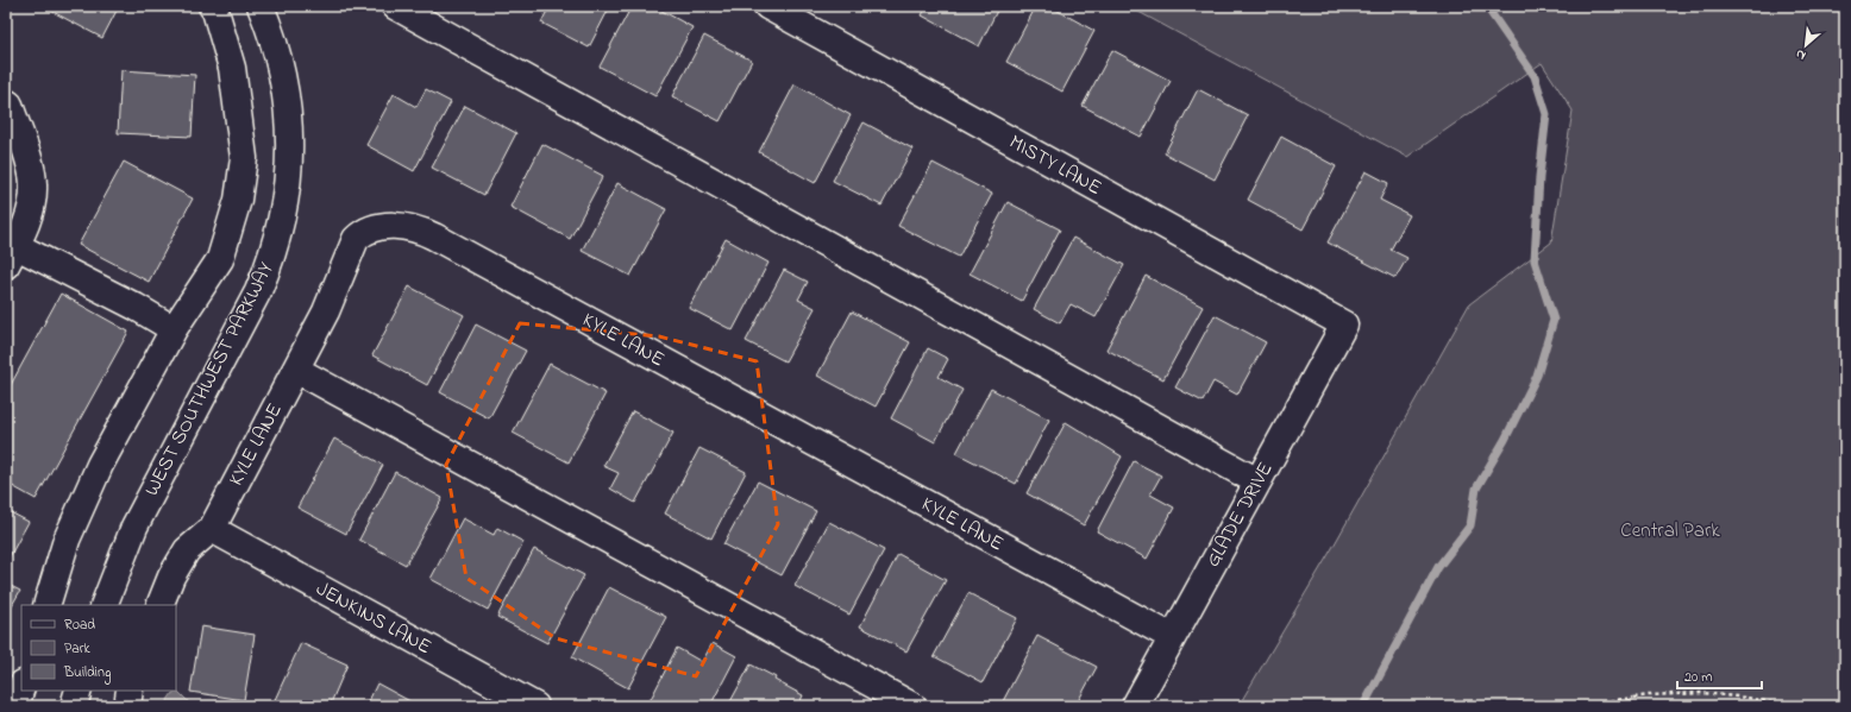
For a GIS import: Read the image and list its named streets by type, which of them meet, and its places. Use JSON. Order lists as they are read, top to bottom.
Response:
{
  "streets": {
    "street": [
      "MISTY LANE",
      "KYLE LANE",
      "WEST SOUTHWEST PARKWAY",
      "GLADE DRIVE",
      "JENKINS LANE"
    ]
  },
  "crossings": [
    ["MISTY LANE", "GLADE DRIVE"],
    ["KYLE LANE", "GLADE DRIVE"],
    ["KYLE LANE", "JENKINS LANE"]
  ],
  "parks": ["Central Park"],
  "legend": ["Road", "Park", "Building"],
  "scale_bar": "20 m",
  "north": "bottom left"
}
